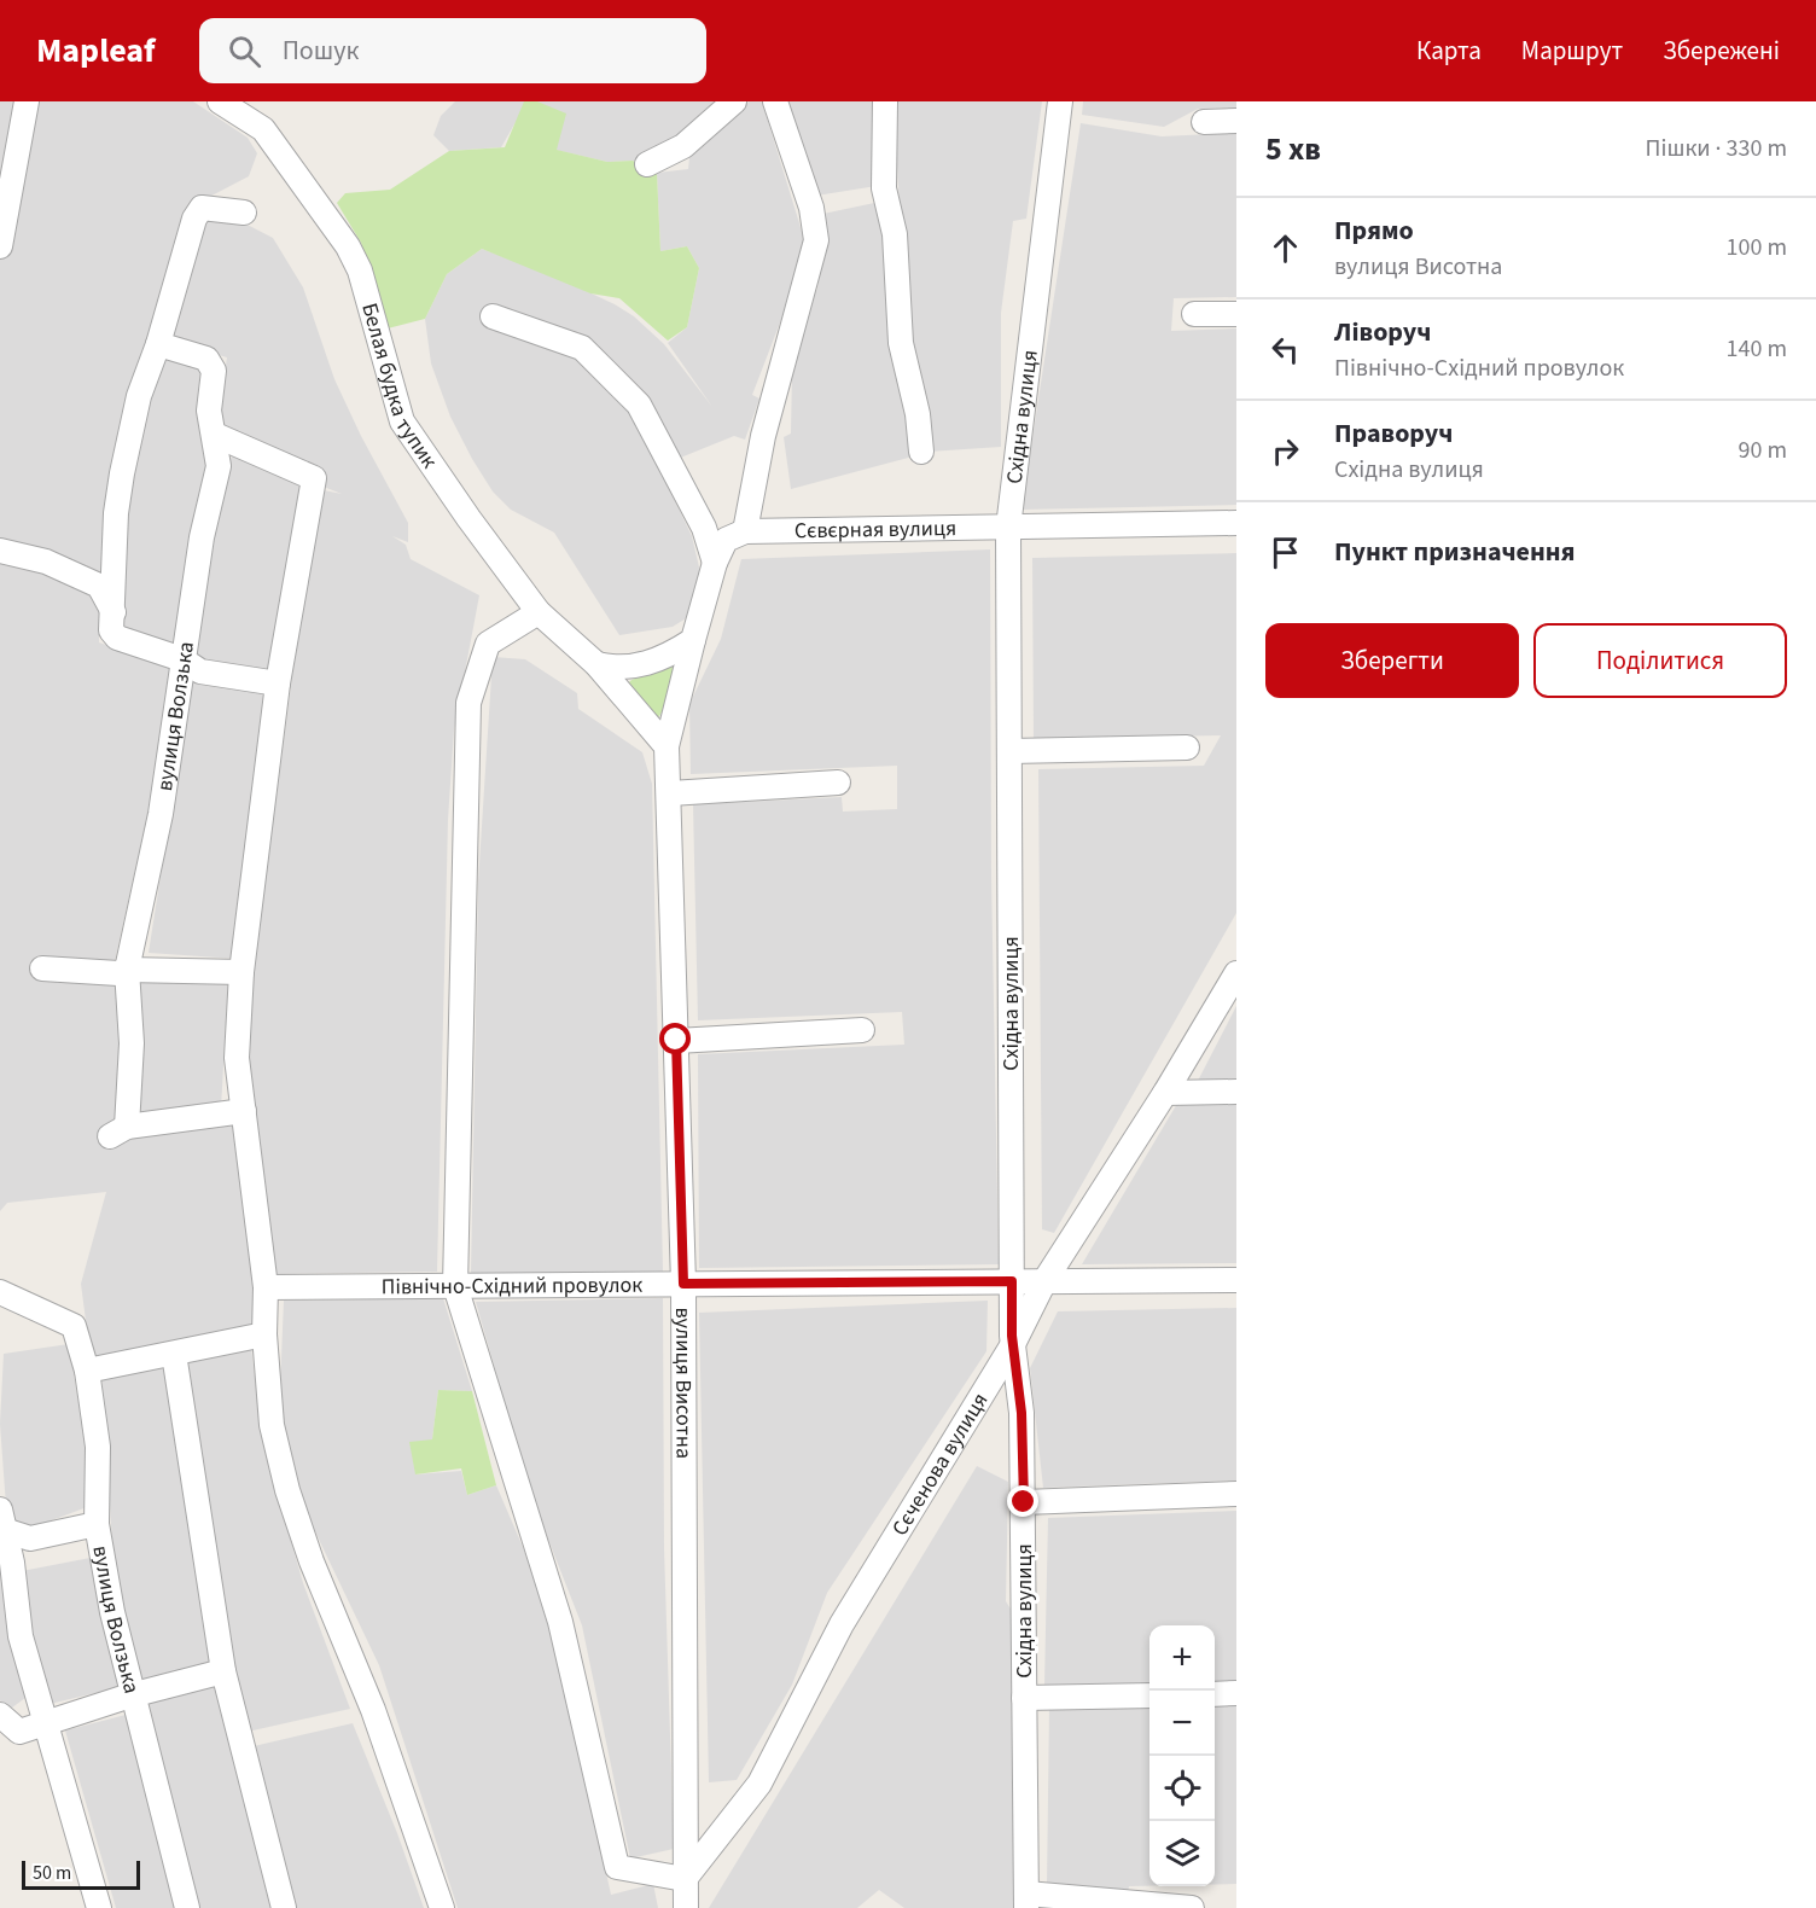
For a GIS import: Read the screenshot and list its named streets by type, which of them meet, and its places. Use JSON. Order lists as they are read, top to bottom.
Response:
{
  "streets": {
    "street": [
      "Белая будка тупик",
      "Східна вулиця",
      "Сєвєрная вулиця",
      "вулиця Волзька",
      "Північно-Східний провулок",
      "вулиця Висотна",
      "Сєченова вулиця"
    ]
  },
  "crossings": [
    ["Східна вулиця", "Сєвєрная вулиця"],
    ["Східна вулиця", "Північно-Східний провулок"],
    ["Східна вулиця", "Сєченова вулиця"],
    ["Північно-Східний провулок", "вулиця Висотна"],
    ["Північно-Східний провулок", "Сєченова вулиця"],
    ["вулиця Висотна", "Сєченова вулиця"]
  ],
  "scale_bar": "50 m",
  "page": {
    "header": "Mapleaf",
    "search": "Пошук",
    "nav": ["Карта", "Маршрут", "Збережені"],
    "heading": ["5 хв", "Пішки · 330 m"],
    "list": [
      ["Прямо", "вулиця Висотна", "100 m"],
      ["Ліворуч", "Північно-Східний провулок", "140 m"],
      ["Праворуч", "Східна вулиця", "90 m"],
      "Пункт призначення"
    ],
    "buttons": ["Зберегти", "Поділитися"],
    "map_buttons": ["+", "−"],
    "scale": "50 m"
  }
}
